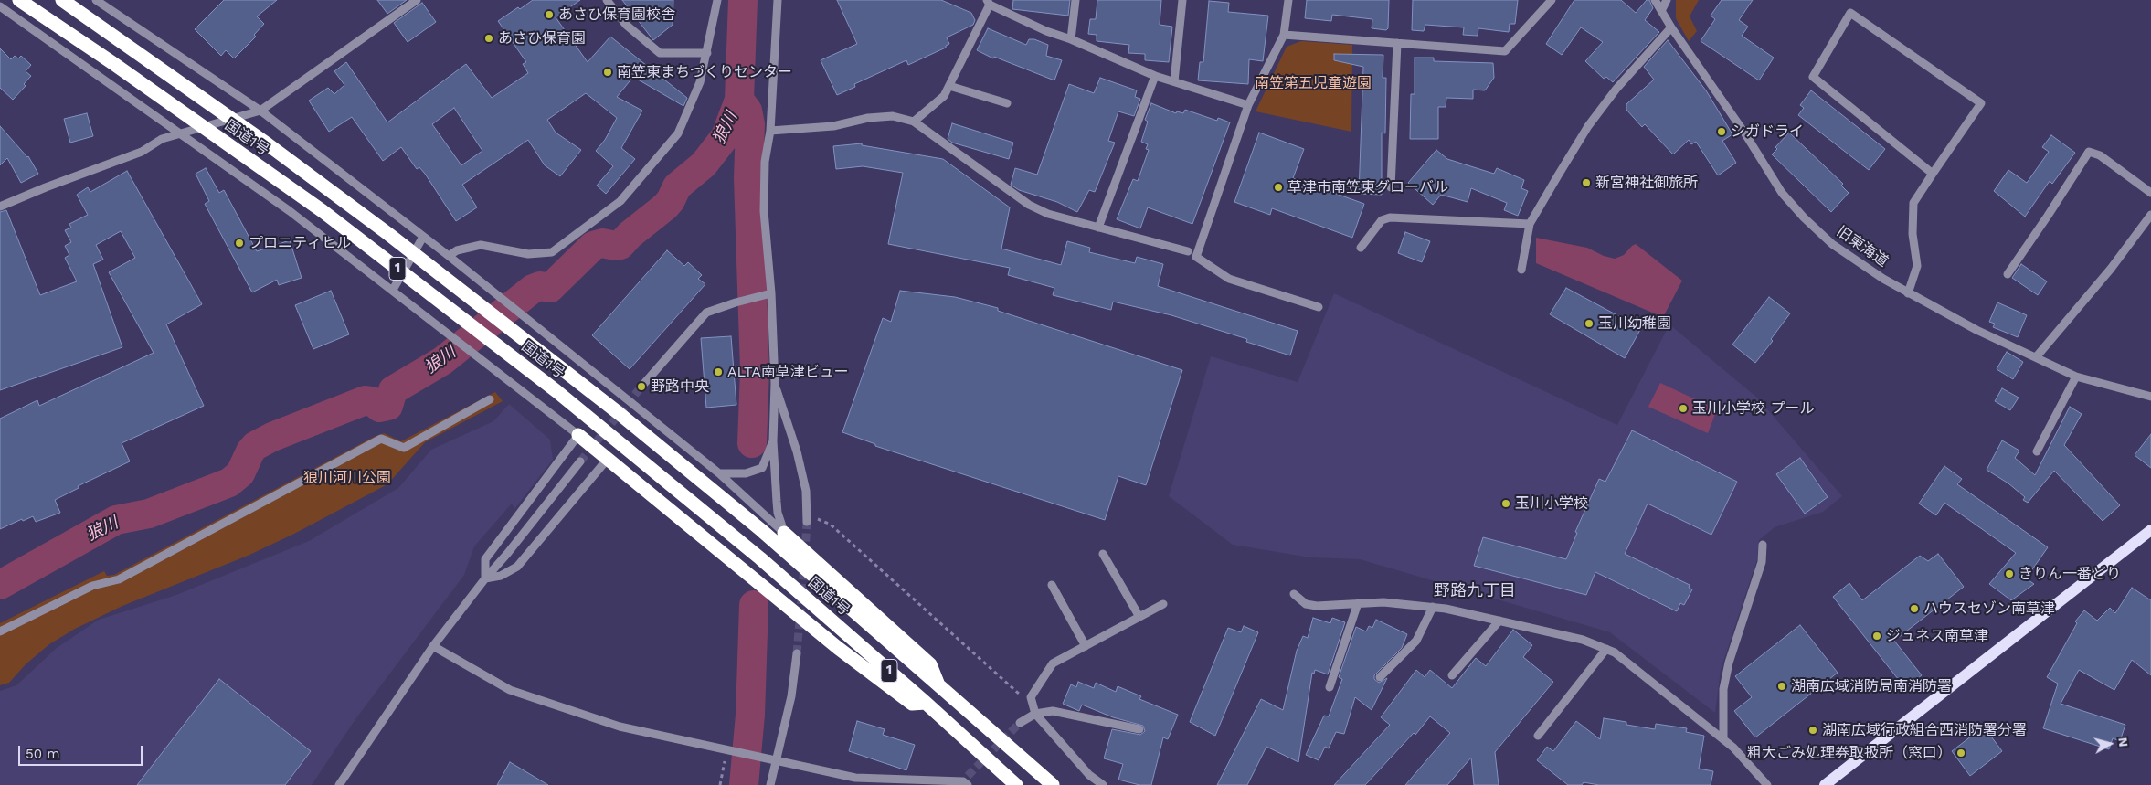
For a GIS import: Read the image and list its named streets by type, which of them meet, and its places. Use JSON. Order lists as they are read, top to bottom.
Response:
{
  "streets": {
    "highway": ["国道1号", "1"],
    "street": ["旧東海道"]
  },
  "districts": ["野路九丁目"],
  "water": ["狼川"],
  "parks": ["南笠第五児童遊園", "狼川河川公園"],
  "places": [
    "あさひ保育園校舎",
    "あさひ保育園",
    "南笠東まちづくりセンター",
    "シガドライ",
    "新宮神社御旅所",
    "草津市南笠東グローバル",
    "プロニティヒル",
    "玉川幼稚園",
    "ALTA南草津ビュー",
    "野路中央",
    "玉川小学校 プール",
    "玉川小学校",
    "きりん一番どり",
    "ハウスセゾン南草津",
    "ジュネス南草津",
    "湖南広域消防局南消防署",
    "湖南広域行政組合西消防署分署",
    "粗大ごみ処理券取扱所（窓口）"
  ],
  "scale_bar": "50 m",
  "north": "right"
}
